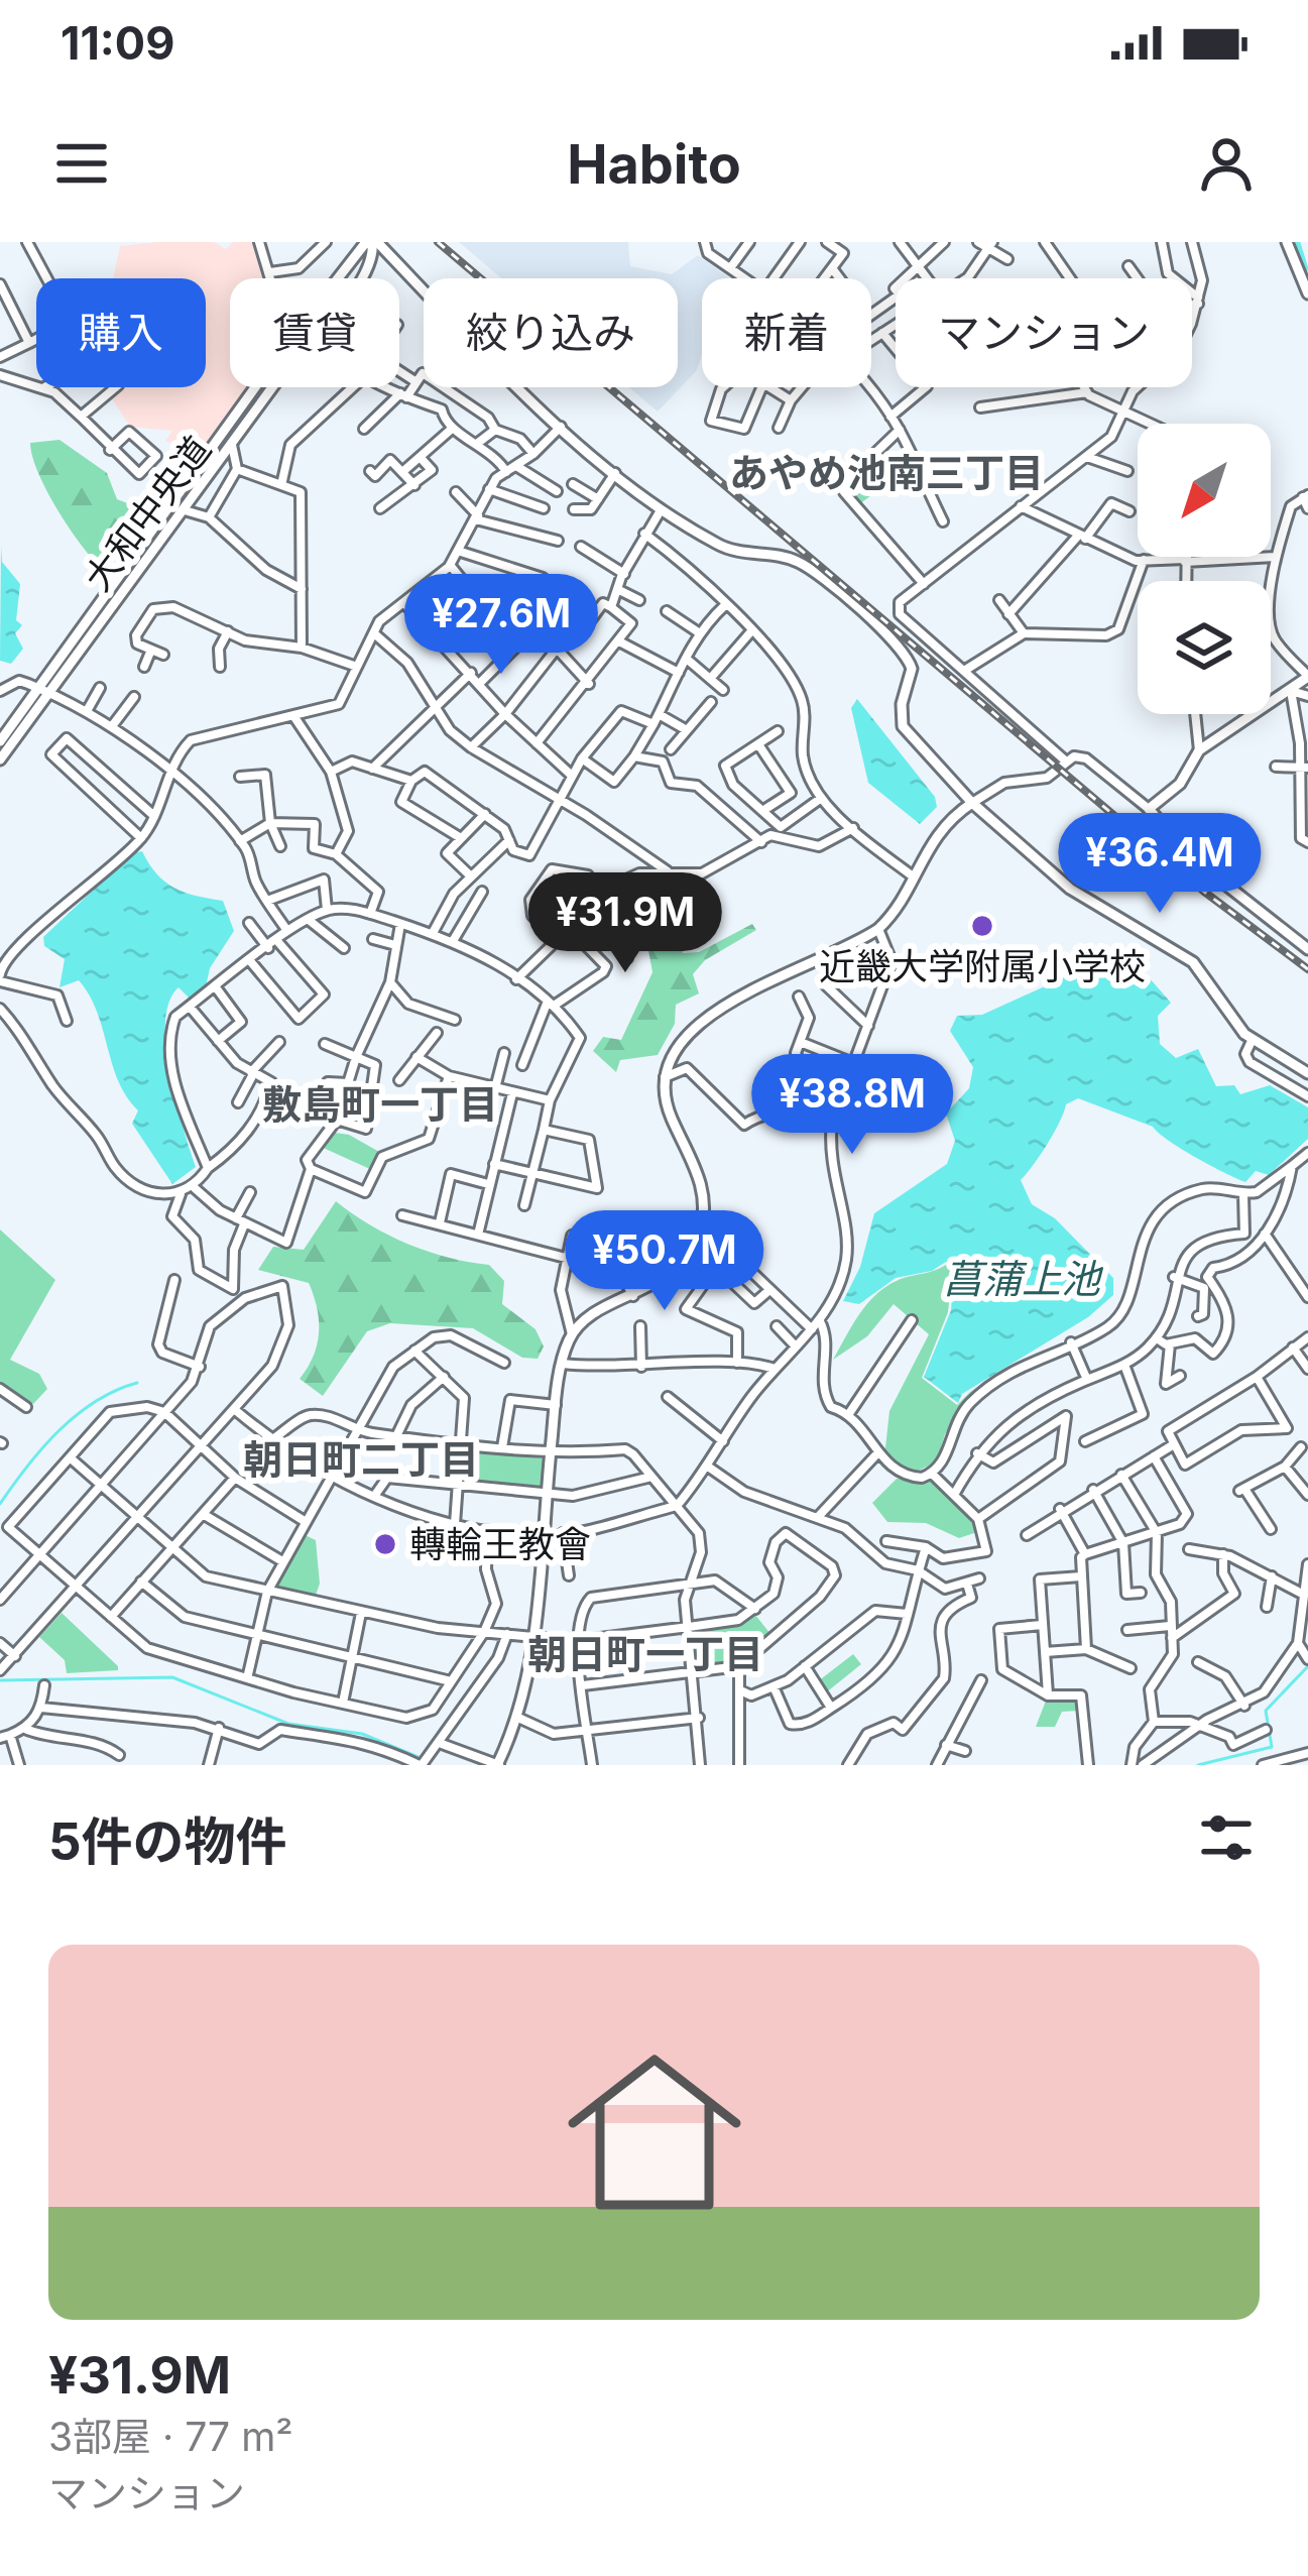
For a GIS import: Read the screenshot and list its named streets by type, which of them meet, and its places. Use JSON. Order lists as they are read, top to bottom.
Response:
{
  "streets": {
    "street": ["大和中央道"]
  },
  "districts": [
    "あやめ池南三丁目",
    "敷島町一丁目",
    "朝日町二丁目",
    "朝日町一丁目"
  ],
  "water": ["菖蒲上池"],
  "places": ["近畿大学附属小学校", "轉輪王教會"],
  "north": "bottom left",
  "page": {
    "status": "11:09",
    "header": "Habito",
    "chip": [
      "購入",
      "賃貸",
      "絞り込み",
      "新着",
      "マンション"
    ],
    "price": [
      "¥27.6M",
      "¥36.4M",
      "¥31.9M",
      "¥38.8M",
      "¥50.7M"
    ],
    "heading": "5件の物件",
    "list": [
      {
        "name": "¥31.9M",
        "note": "3部屋 · 77 m² · マンション"
      }
    ]
  }
}
